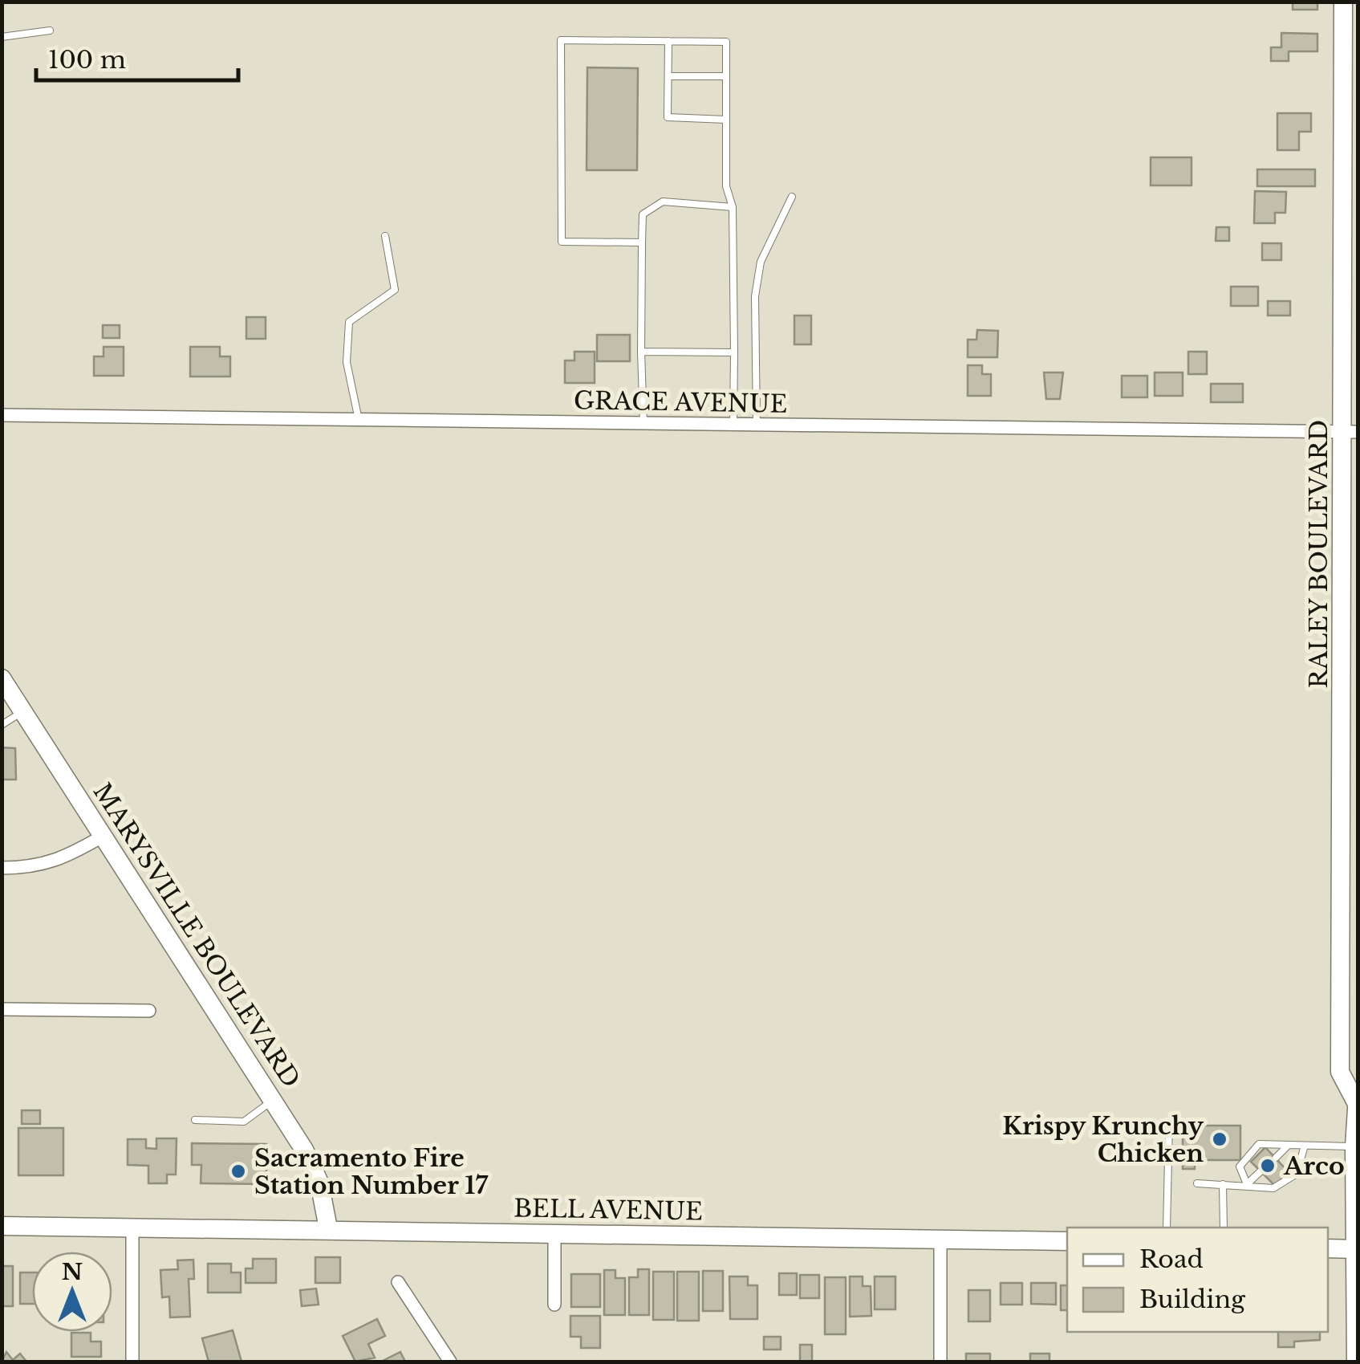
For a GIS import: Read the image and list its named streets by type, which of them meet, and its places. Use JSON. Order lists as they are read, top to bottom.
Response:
{
  "streets": {
    "main road": ["RALEY BOULEVARD", "MARYSVILLE BOULEVARD", "BELL AVENUE"],
    "street": ["GRACE AVENUE"]
  },
  "crossings": [
    ["GRACE AVENUE", "RALEY BOULEVARD"],
    ["MARYSVILLE BOULEVARD", "BELL AVENUE"]
  ],
  "places": ["Krispy Krunchy Chicken", "Arco", "Sacramento Fire Station Number 17"],
  "legend": ["Road", "Building"],
  "scale_bar": "100 m",
  "north": "top"
}
